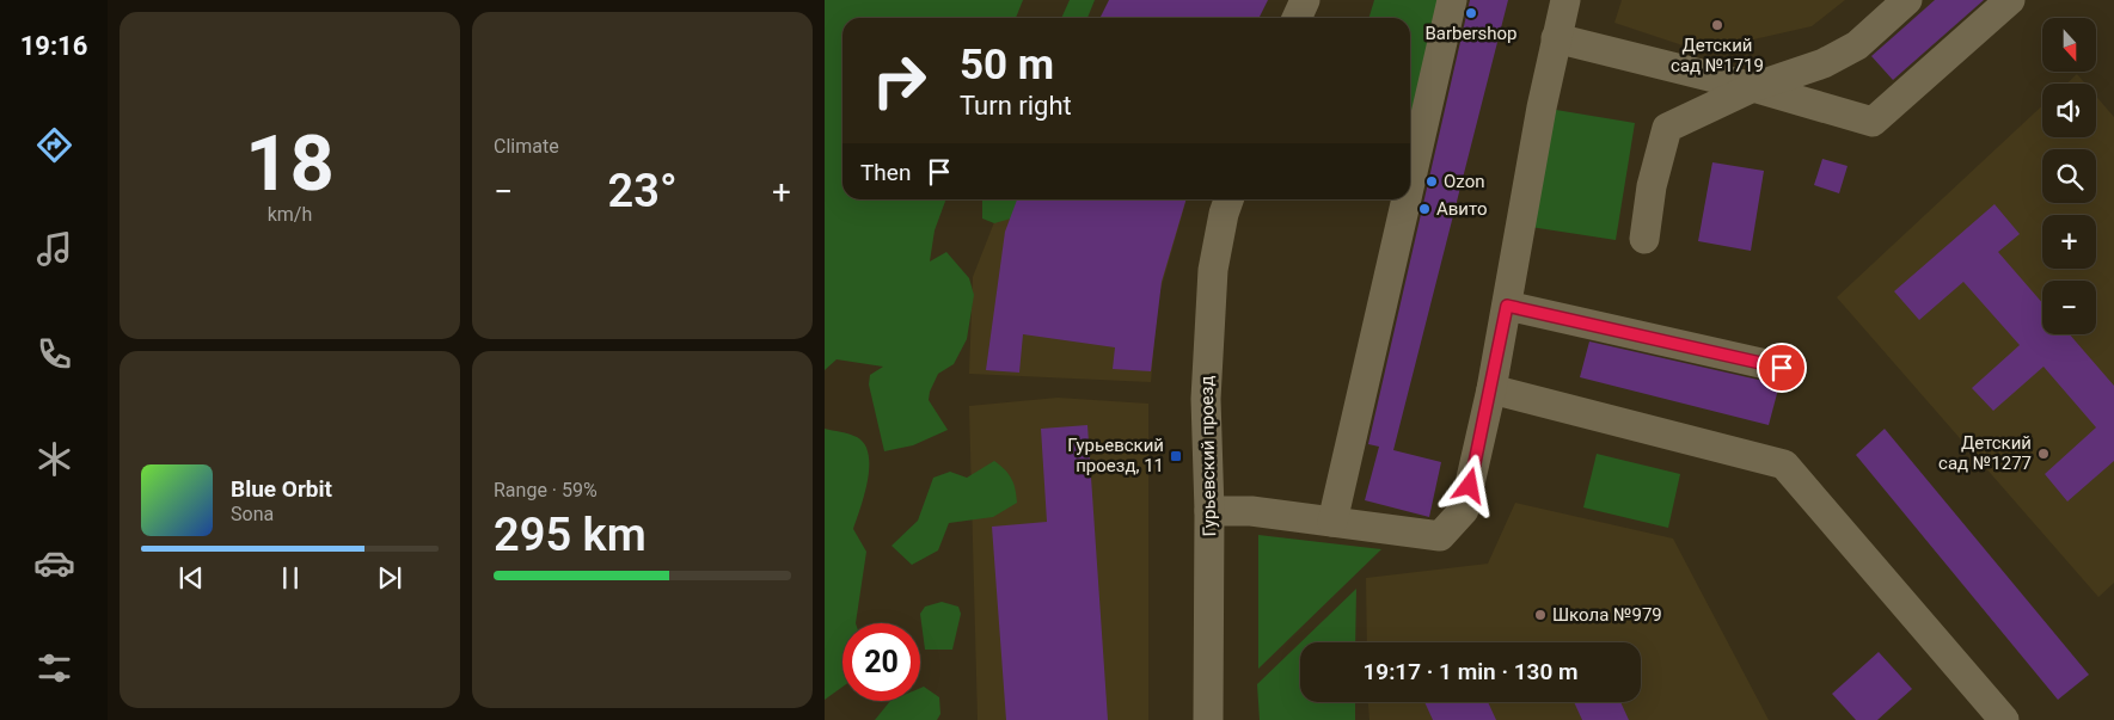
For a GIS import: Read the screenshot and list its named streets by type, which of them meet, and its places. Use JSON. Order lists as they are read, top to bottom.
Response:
{
  "streets": {
    "street": ["Гурьевский проезд"]
  },
  "places": {
    "other": [
      "Barbershop",
      "Детский сад №1719",
      "Ozon",
      "Авито",
      "Детский сад №1277",
      "Школа №979"
    ],
    "transit": ["Гурьевский проезд, 11"]
  },
  "north": "bottom",
  "page": {
    "tabs": "19:16",
    "tile": [
      ["18", "km/h"],
      "Climate",
      ["Range · 59%", "295 km"]
    ],
    "map_buttons": ["+", "−"],
    "turn": ["50 m", "Turn right"],
    "then": "Then",
    "heat": ["−", "23°", "+"],
    "song": ["Blue Orbit", "Sona"],
    "limit": "20",
    "trip": "19:17 · 1 min · 130 m"
  }
}
